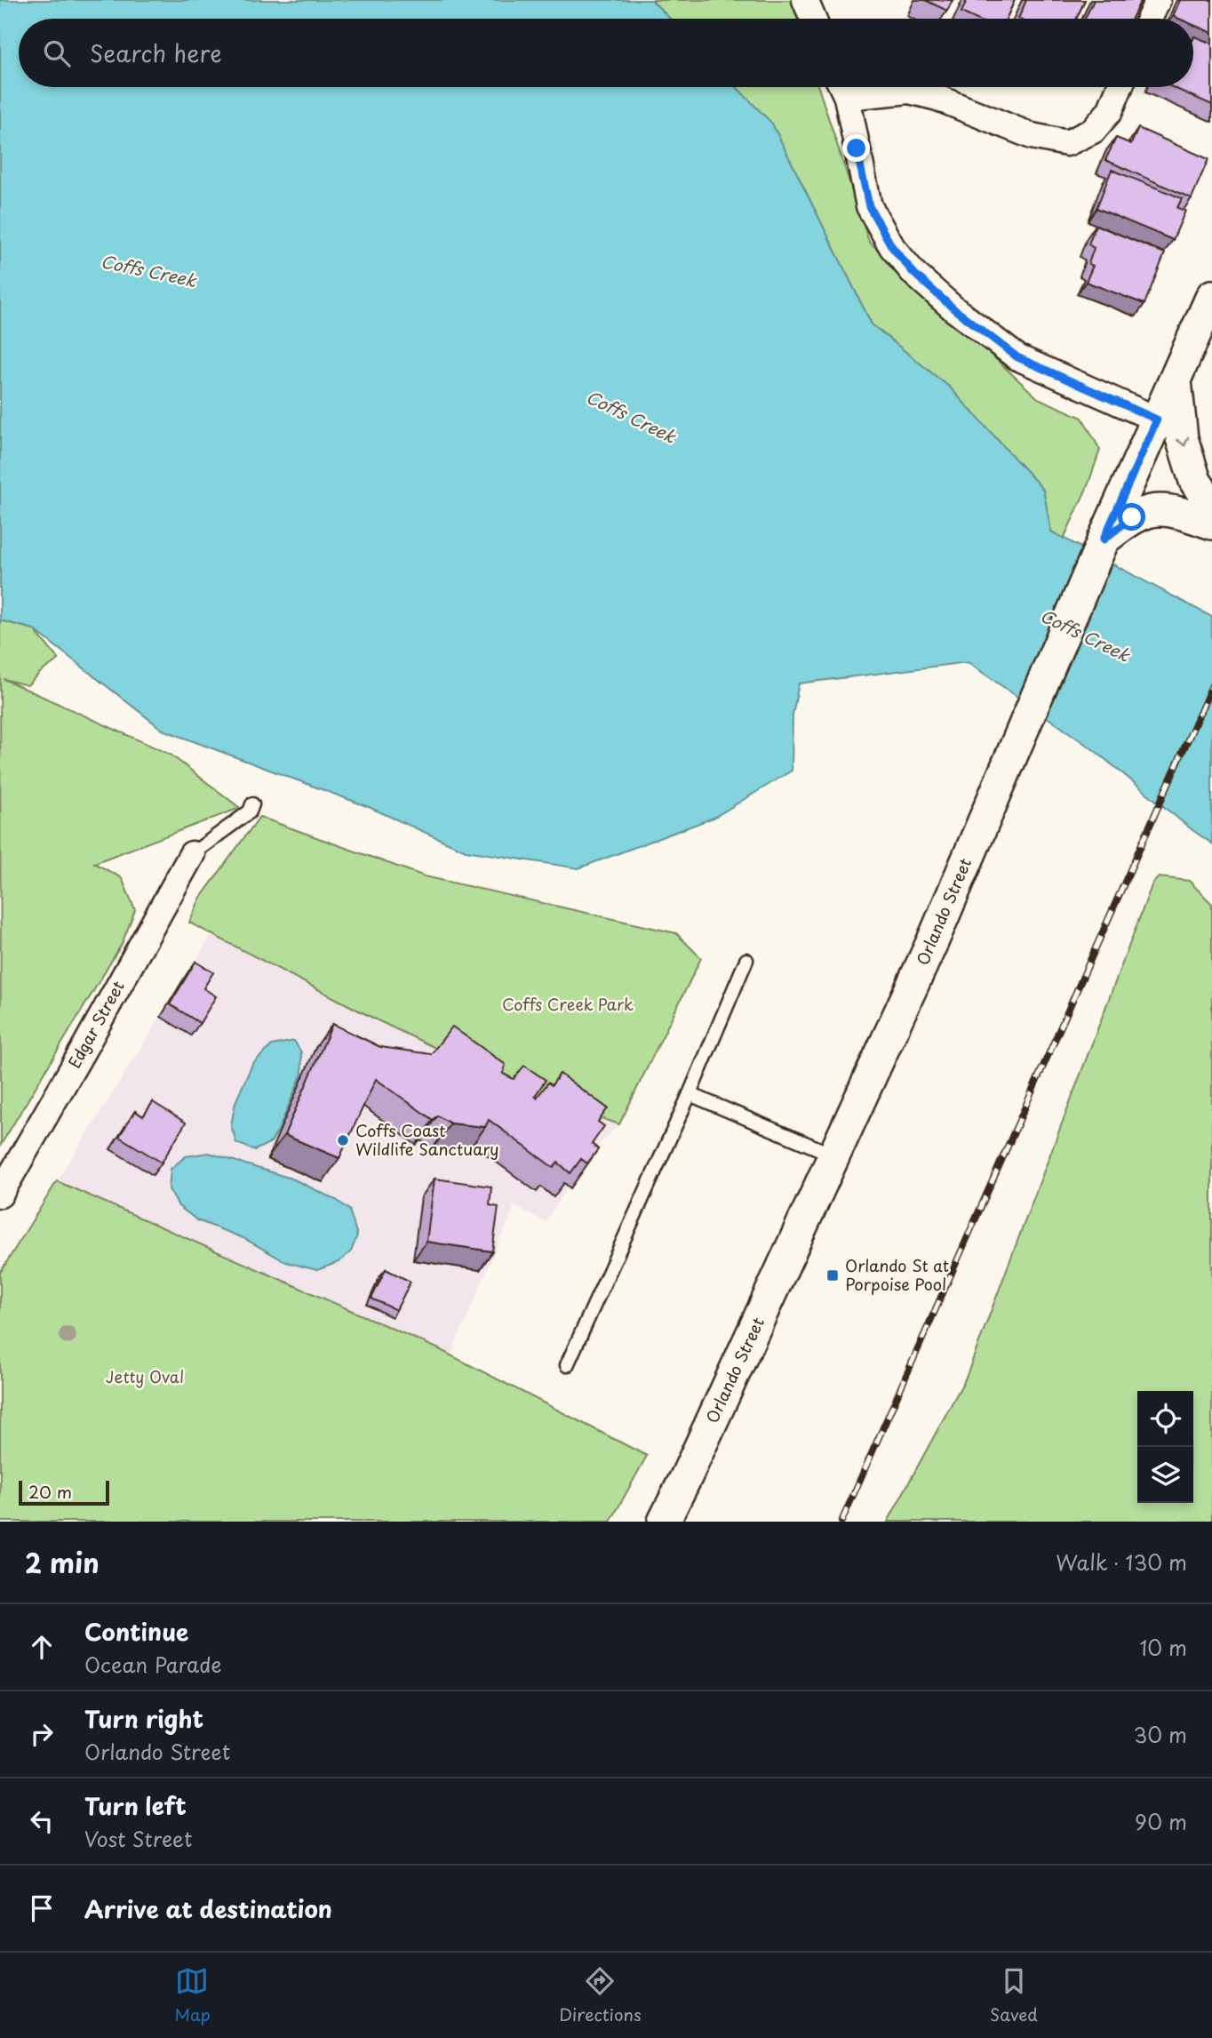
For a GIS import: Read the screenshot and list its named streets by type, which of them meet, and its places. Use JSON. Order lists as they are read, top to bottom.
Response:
{
  "streets": {
    "street": ["Orlando Street", "Edgar Street"]
  },
  "water": ["Coffs Creek"],
  "parks": ["Coffs Creek Park", "Jetty Oval"],
  "places": {
    "other": ["Coffs Coast Wildlife Sanctuary"],
    "transit": ["Orlando St at Porpoise Pool"]
  },
  "scale_bar": "20 m",
  "page": {
    "search": "Search here",
    "scale": "20 m",
    "heading": ["2 min", "Walk · 130 m"],
    "list": [
      ["Continue", "Ocean Parade", "10 m"],
      ["Turn right", "Orlando Street", "30 m"],
      ["Turn left", "Vost Street", "90 m"],
      "Arrive at destination"
    ],
    "nav": ["Map", "Directions", "Saved"]
  }
}
